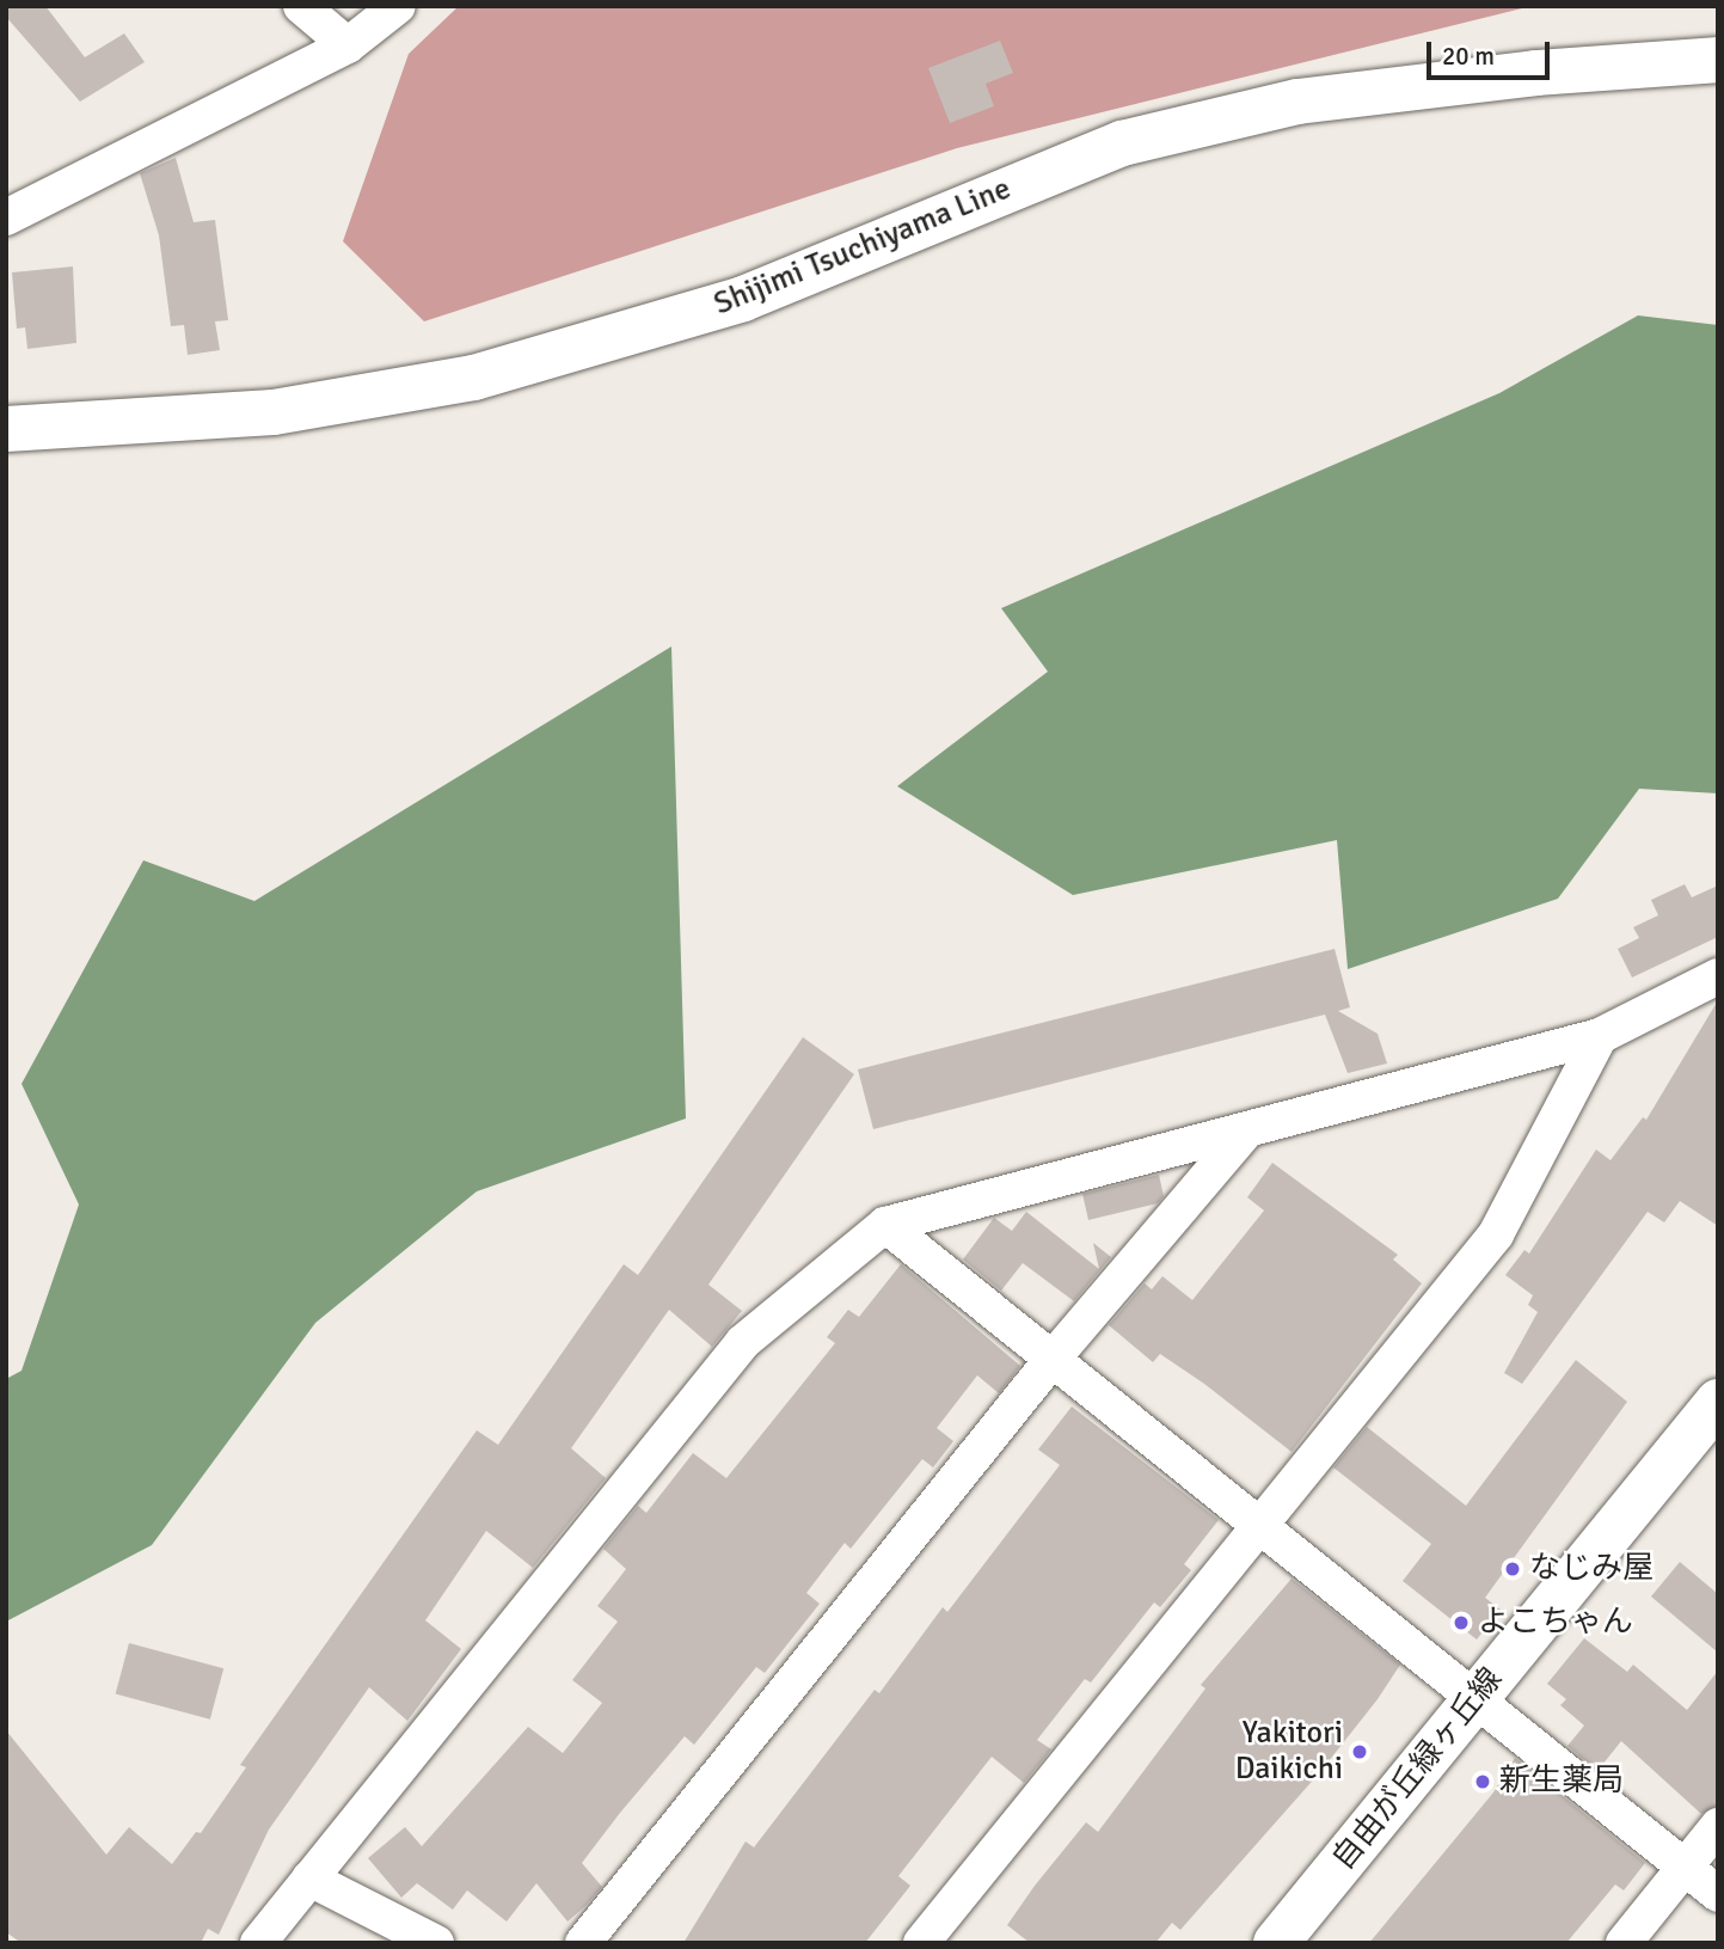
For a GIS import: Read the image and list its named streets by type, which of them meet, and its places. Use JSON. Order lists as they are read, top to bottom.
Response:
{
  "streets": {
    "main road": ["Shijimi Tsuchiyama Line", "自由が丘緑ヶ丘線"]
  },
  "places": [
    "なじみ屋",
    "よこちゃん",
    "Yakitori Daikichi",
    "新生薬局"
  ],
  "scale_bar": "20 m"
}
